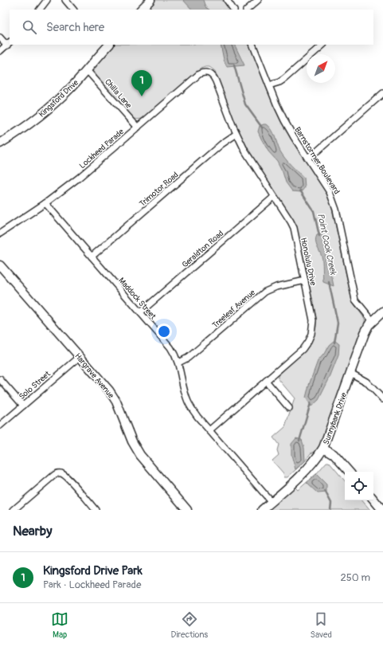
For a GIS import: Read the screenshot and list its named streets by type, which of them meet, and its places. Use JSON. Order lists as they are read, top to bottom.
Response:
{
  "streets": {
    "street": [
      "Chilla Lane",
      "Kingsford Drive",
      "Lockheed Parade",
      "Barnstormer Boulevard",
      "Trimotor Road",
      "Geraldton Road",
      "Honolulu Drive",
      "Maddock Street",
      "Treeleaf Avenue",
      "Hargrave Avenue",
      "Solo Street",
      "Sunnybank Drive"
    ]
  },
  "crossings": [
    ["Chilla Lane", "Kingsford Drive"],
    ["Chilla Lane", "Lockheed Parade"],
    ["Lockheed Parade", "Honolulu Drive"],
    ["Lockheed Parade", "Maddock Street"],
    ["Barnstormer Boulevard", "Sunnybank Drive"],
    ["Trimotor Road", "Honolulu Drive"],
    ["Trimotor Road", "Maddock Street"],
    ["Geraldton Road", "Honolulu Drive"],
    ["Geraldton Road", "Maddock Street"],
    ["Honolulu Drive", "Maddock Street"],
    ["Honolulu Drive", "Treeleaf Avenue"],
    ["Maddock Street", "Treeleaf Avenue"],
    ["Maddock Street", "Sunnybank Drive"],
    ["Hargrave Avenue", "Solo Street"]
  ],
  "water": ["Point Cook Creek"],
  "north": "top right",
  "page": {
    "search": "Search here",
    "pins": "1",
    "heading": "Nearby",
    "list": [
      {
        "mark": "1",
        "name": "Kingsford Drive Park",
        "note": "Park · Lockheed Parade",
        "value": "250 m"
      }
    ],
    "nav": ["Map", "Directions", "Saved"]
  }
}
